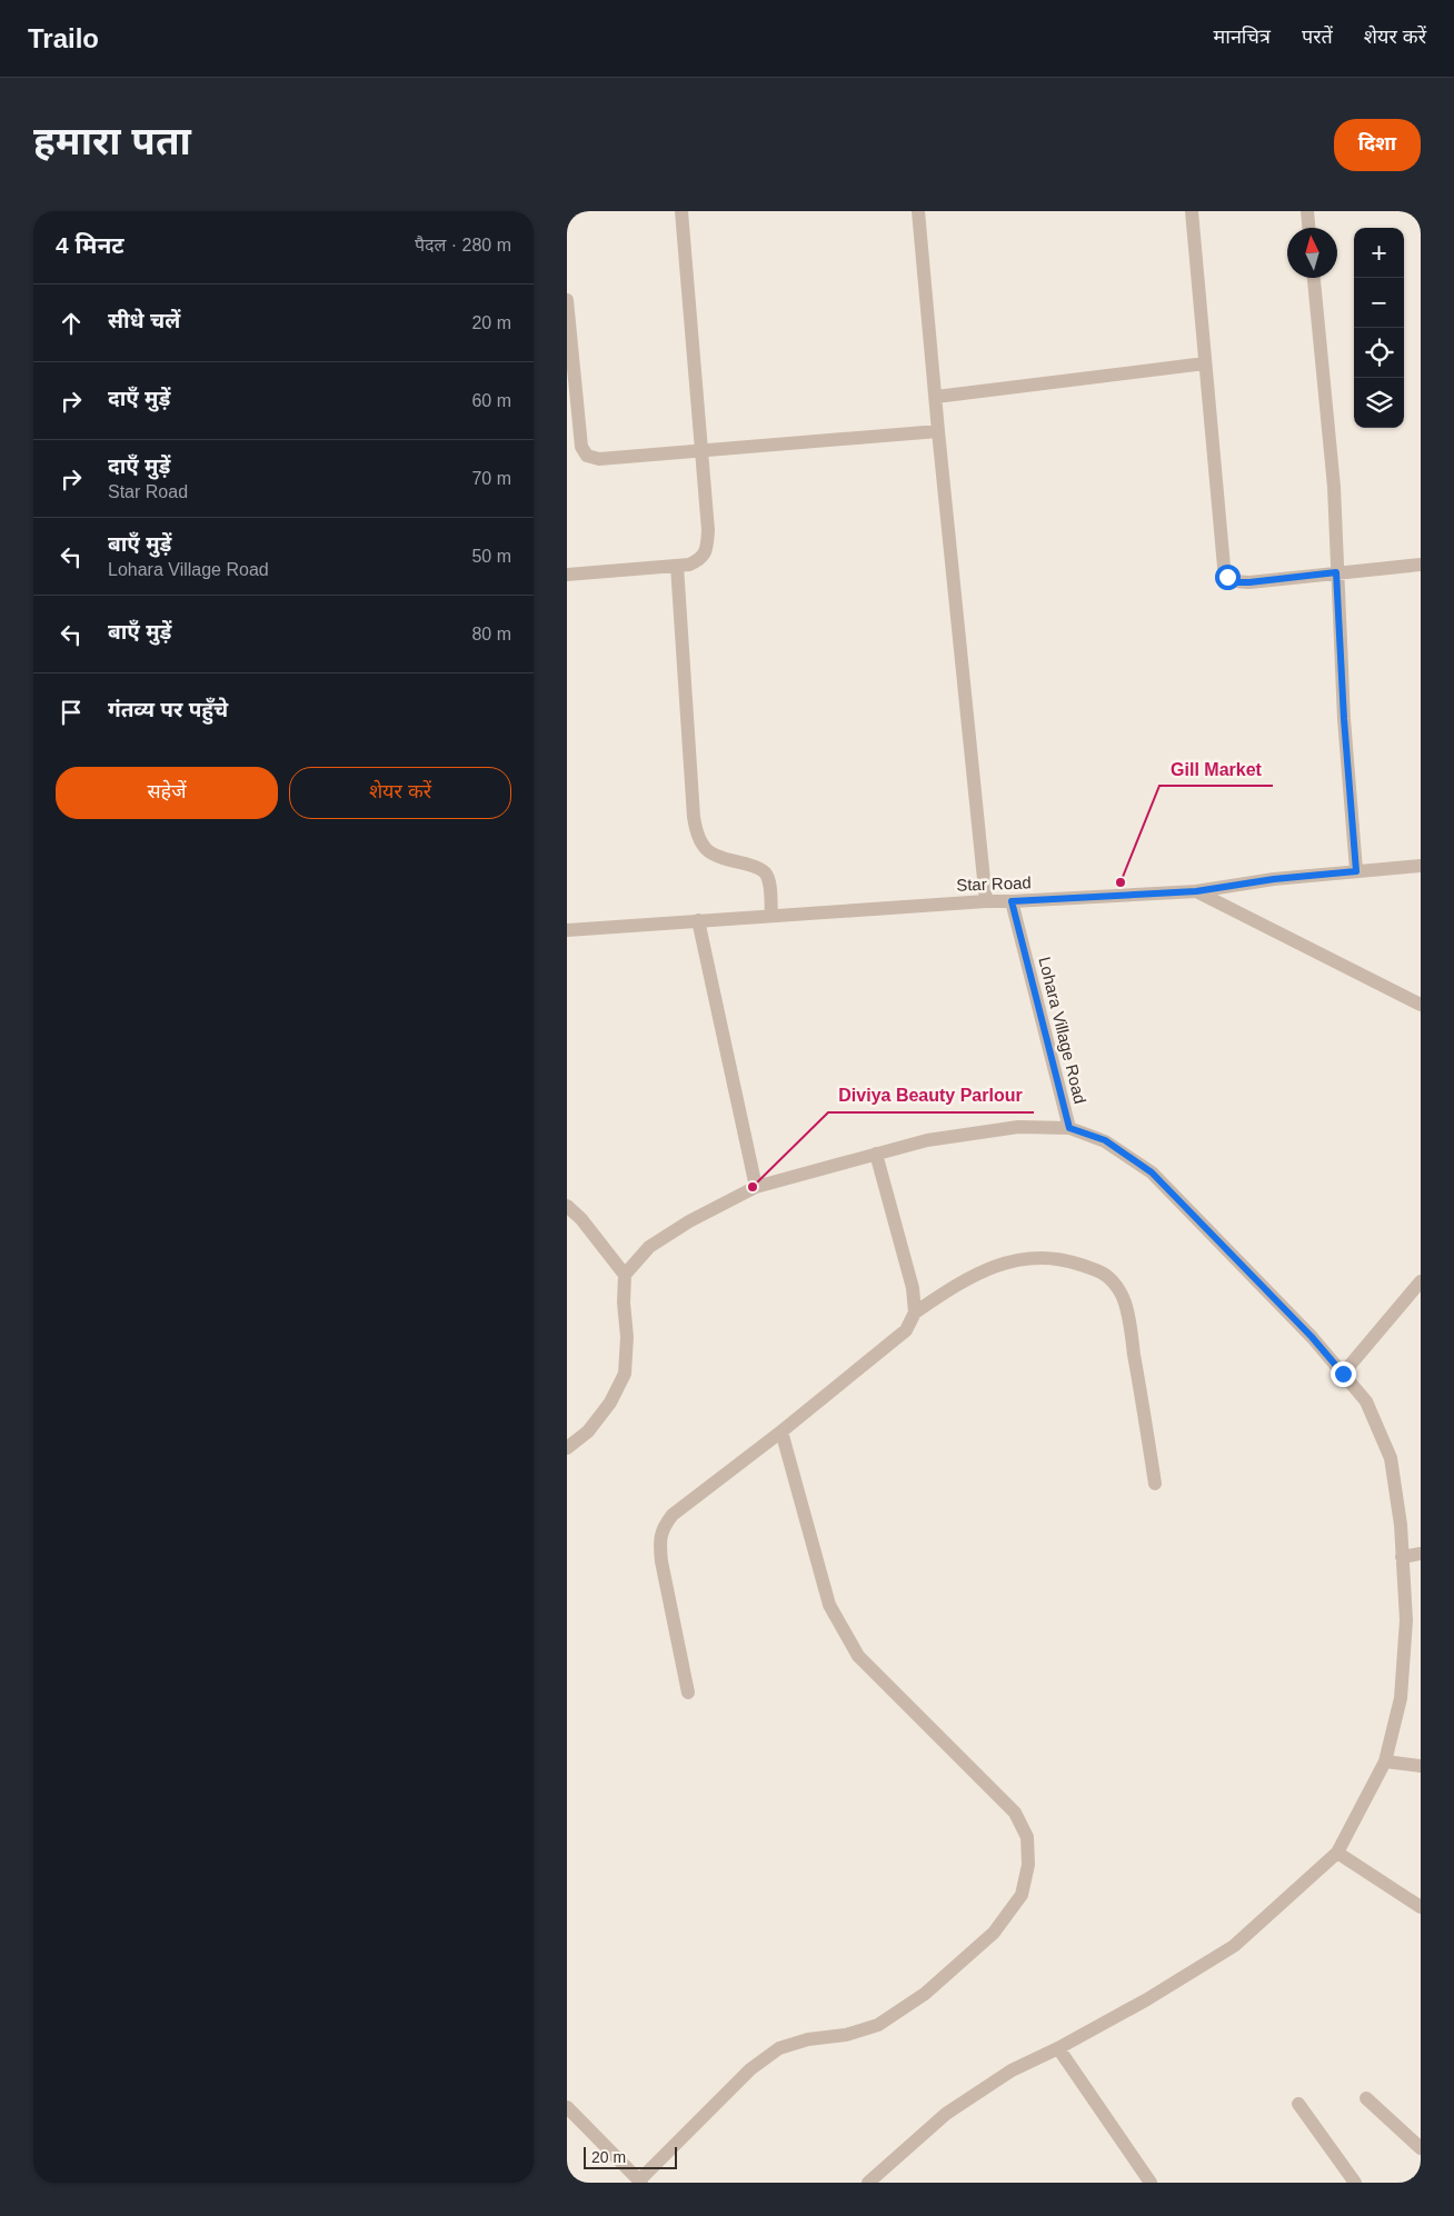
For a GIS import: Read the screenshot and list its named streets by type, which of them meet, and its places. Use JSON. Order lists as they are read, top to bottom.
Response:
{
  "streets": {
    "street": ["Star Road", "Lohara Village Road"]
  },
  "crossings": [
    ["Star Road", "Lohara Village Road"]
  ],
  "places": ["Gill Market", "Diviya Beauty Parlour"],
  "scale_bar": "20 m",
  "north": "top",
  "page": {
    "header": "Trailo",
    "nav": ["मानचित्र", "परतें", "शेयर करें"],
    "title": "हमारा पता",
    "buttons": [
      "दिशा",
      ["सहेजें", "शेयर करें"]
    ],
    "heading": ["4 मिनट", "पैदल · 280 m"],
    "map_buttons": ["+", "−"],
    "list": [
      ["सीधे चलें", "20 m"],
      ["दाएँ मुड़ें", "60 m"],
      ["दाएँ मुड़ें", "Star Road", "70 m"],
      ["बाएँ मुड़ें", "Lohara Village Road", "50 m"],
      ["बाएँ मुड़ें", "80 m"],
      "गंतव्य पर पहुँचे"
    ],
    "scale": "20 m"
  }
}
